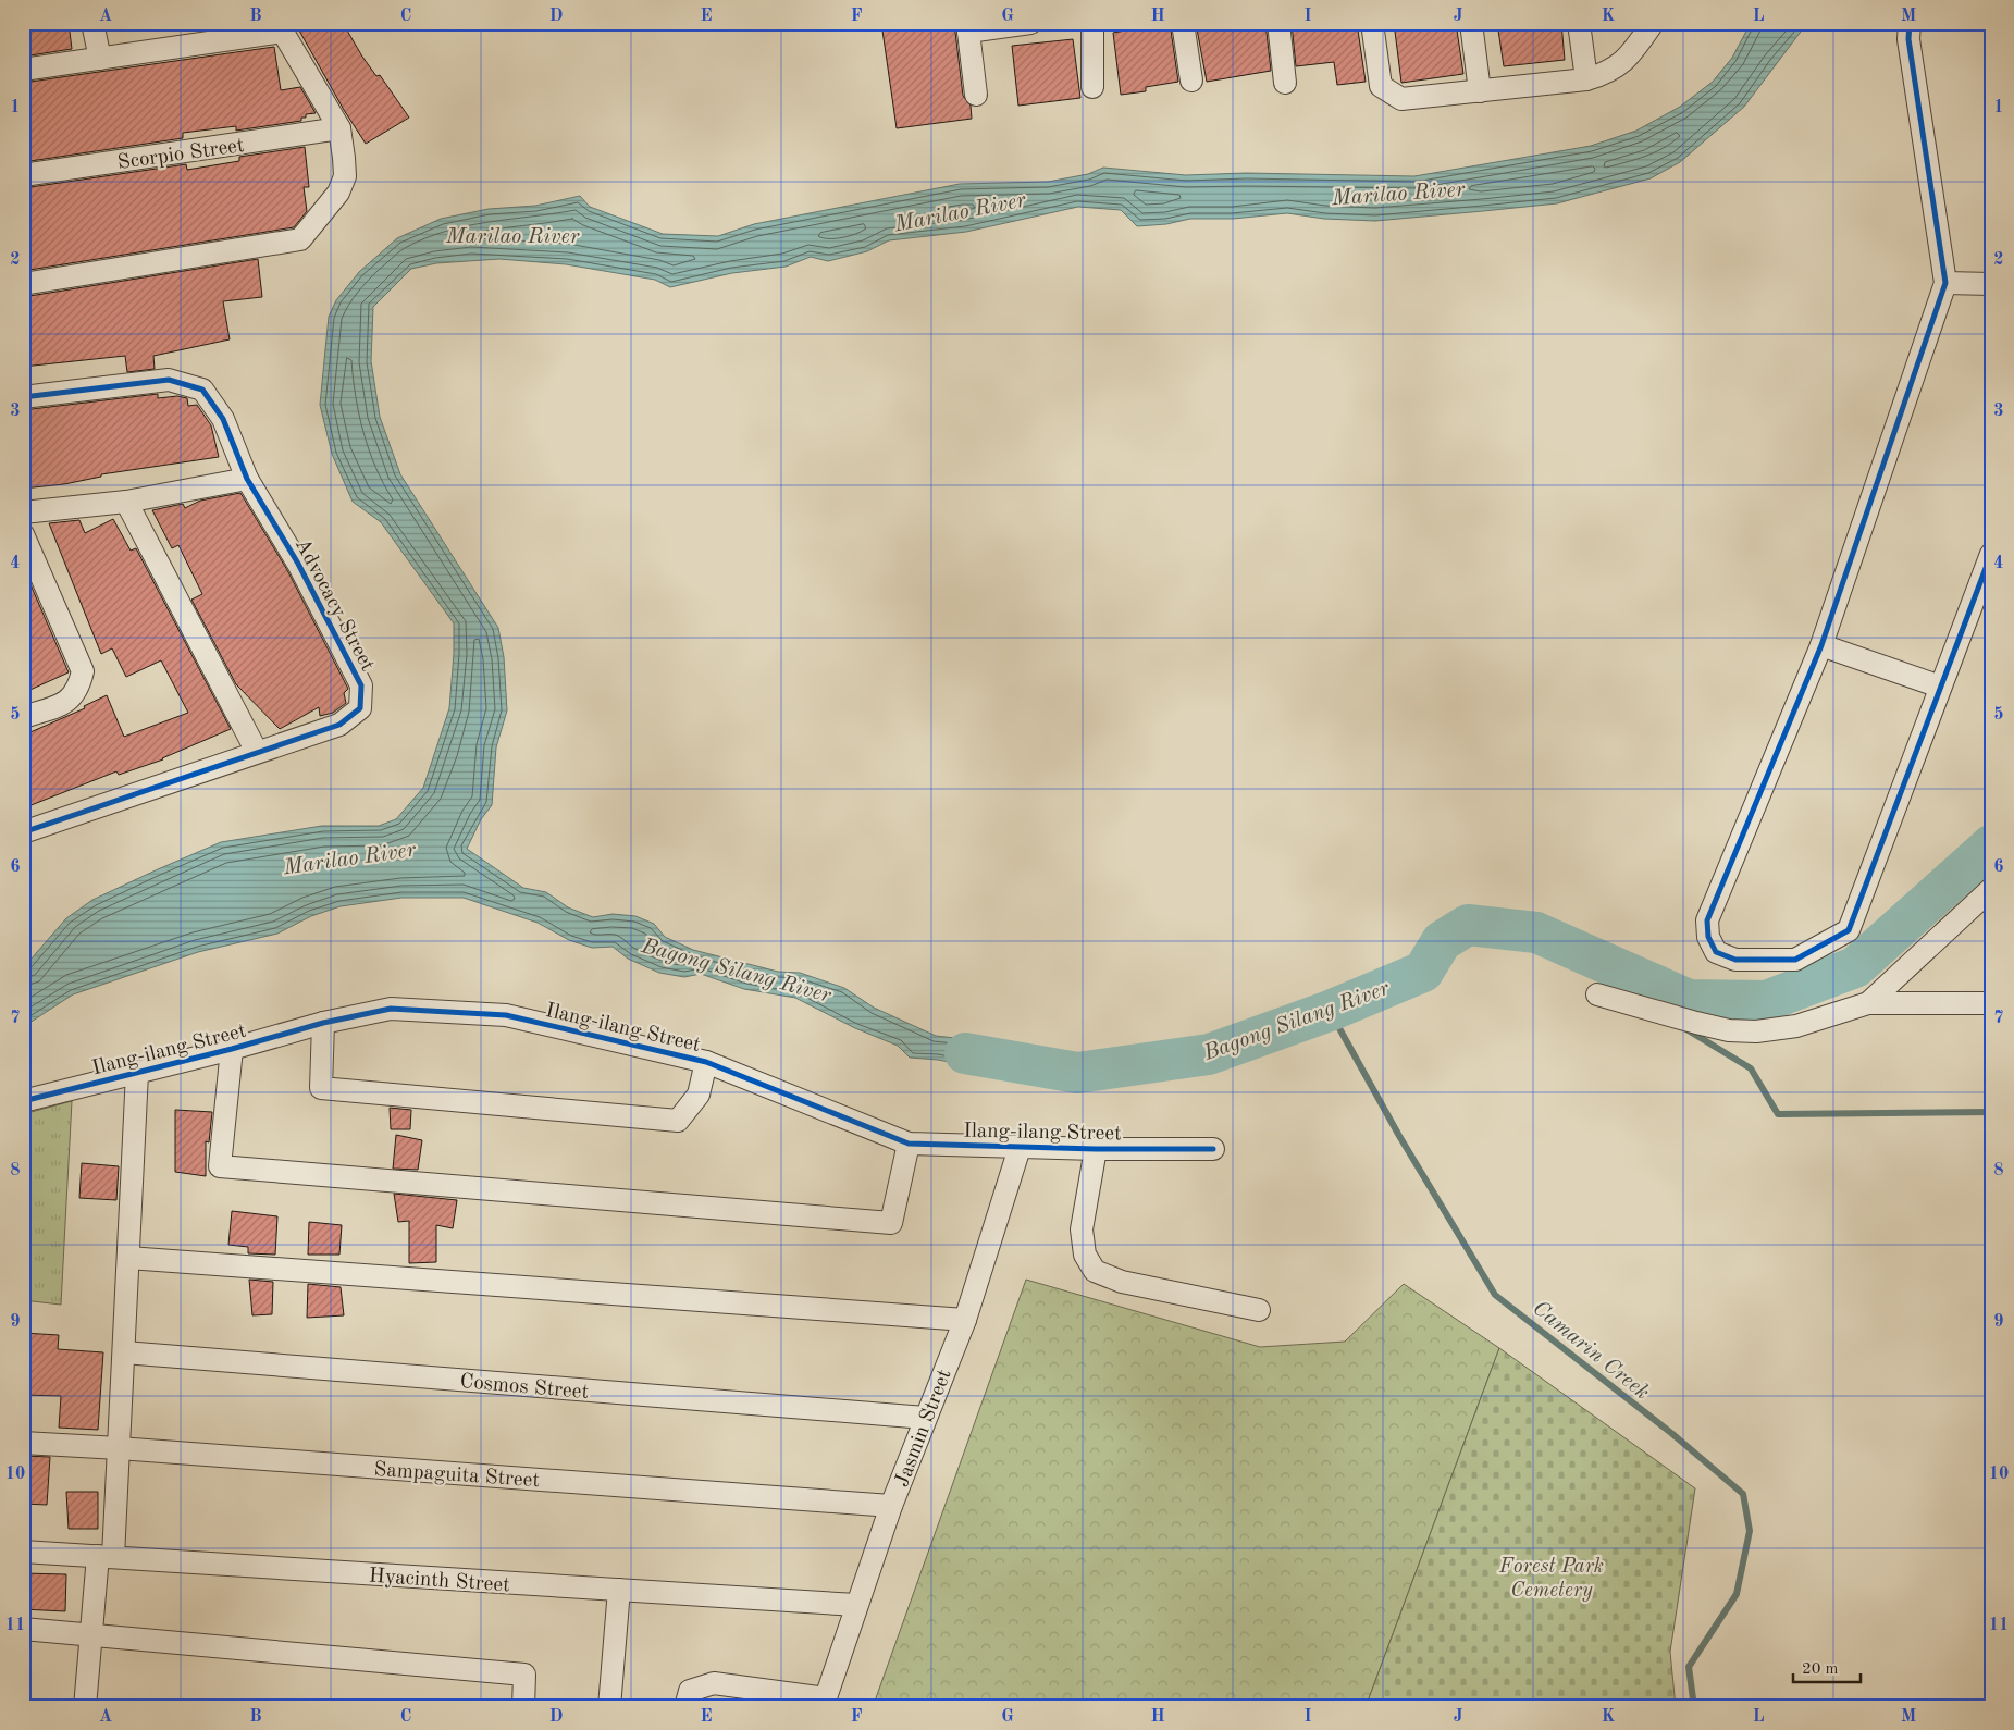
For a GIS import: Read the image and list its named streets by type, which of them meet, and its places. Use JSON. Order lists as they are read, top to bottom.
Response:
{
  "streets": {
    "street": [
      "Scorpio Street",
      "Advocacy Street",
      "Ilang-ilang Street",
      "Cosmos Street",
      "Jasmin Street",
      "Sampaguita Street",
      "Hyacinth Street"
    ]
  },
  "crossings": [
    ["Ilang-ilang Street", "Jasmin Street"],
    ["Cosmos Street", "Jasmin Street"],
    ["Jasmin Street", "Sampaguita Street"],
    ["Jasmin Street", "Hyacinth Street"]
  ],
  "water": ["Marilao River", "Bagong Silang River", "Camarin Creek"],
  "parks": ["Forest Park Cemetery"],
  "scale_bar": "20 m",
  "grid": {
    "columns": [
      "A",
      "B",
      "C",
      "D",
      "E",
      "F",
      "G",
      "H",
      "I",
      "J",
      "K",
      "L",
      "M"
    ],
    "rows": [
      "1",
      "2",
      "3",
      "4",
      "5",
      "6",
      "7",
      "8",
      "9",
      "10",
      "11"
    ]
  }
}
